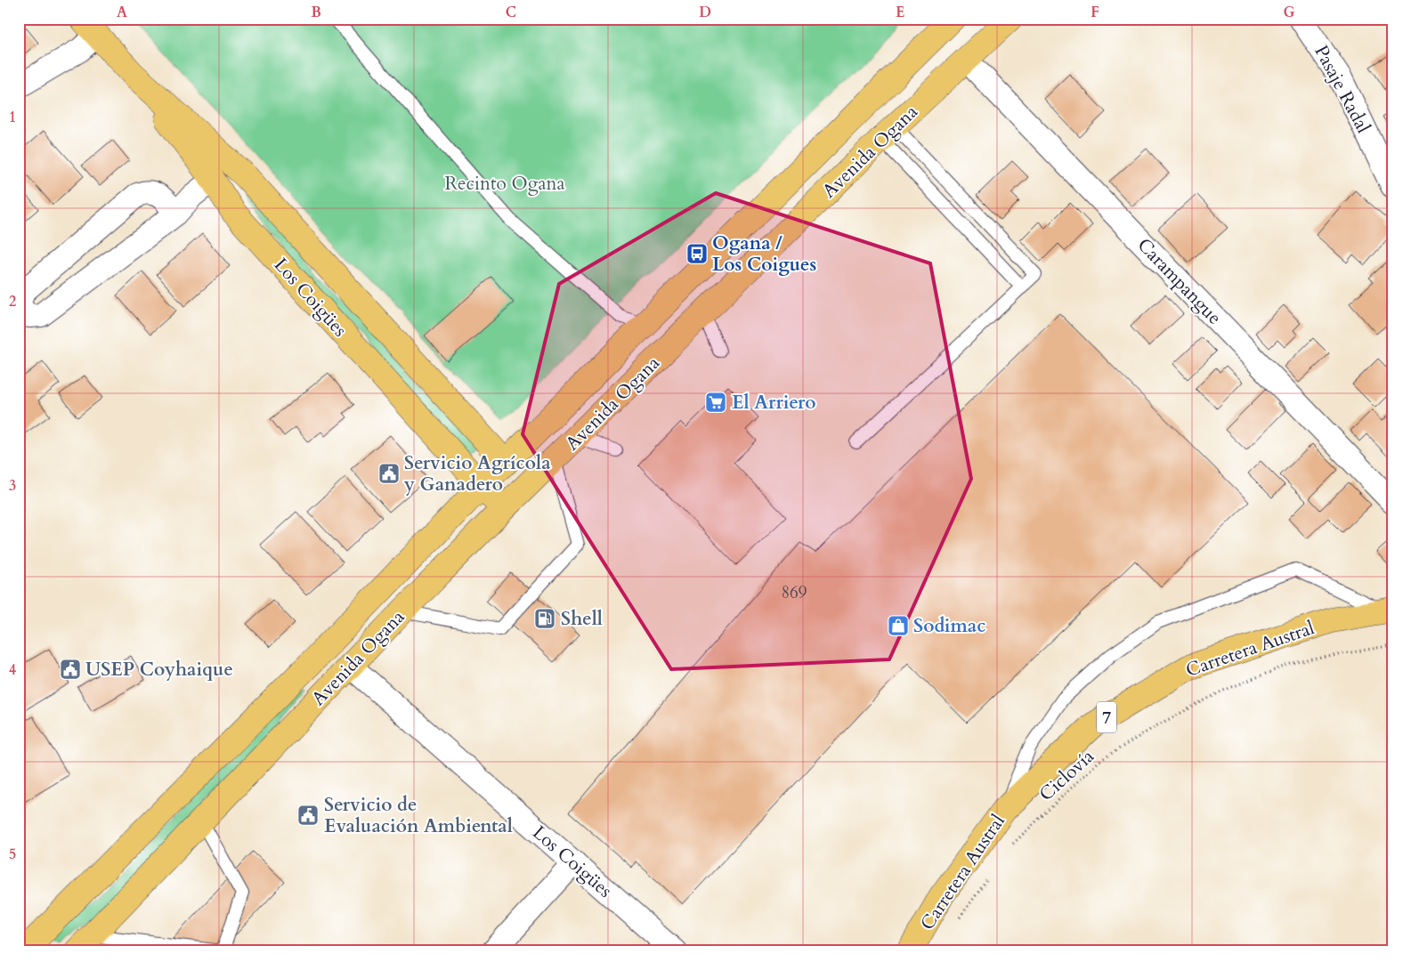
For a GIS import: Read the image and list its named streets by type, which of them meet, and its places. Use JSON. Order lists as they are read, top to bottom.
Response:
{
  "streets": {
    "main road": [
      "Avenida Ogana",
      "Los Coigües",
      "Carretera Austral",
      "7"
    ],
    "street": ["Pasaje Radal", "Carampangue"],
    "path": ["Ciclovía"]
  },
  "crossings": [
    ["Avenida Ogana", "Carampangue"],
    ["Avenida Ogana", "Los Coigües"]
  ],
  "parks": ["Recinto Ogana"],
  "places": {
    "bus stop": ["Ogana / Los Coigues"],
    "supermarket": ["El Arriero"],
    "public building": ["Servicio Agrícola y Ganadero", "USEP Coyhaique", "Servicio de Evaluación Ambiental"],
    "fuel station": ["Shell"],
    "shop": ["Sodimac"]
  },
  "house_numbers": ["869"],
  "grid": {
    "columns": [
      "A",
      "B",
      "C",
      "D",
      "E",
      "F",
      "G"
    ],
    "rows": [
      "1",
      "2",
      "3",
      "4",
      "5"
    ]
  }
}
